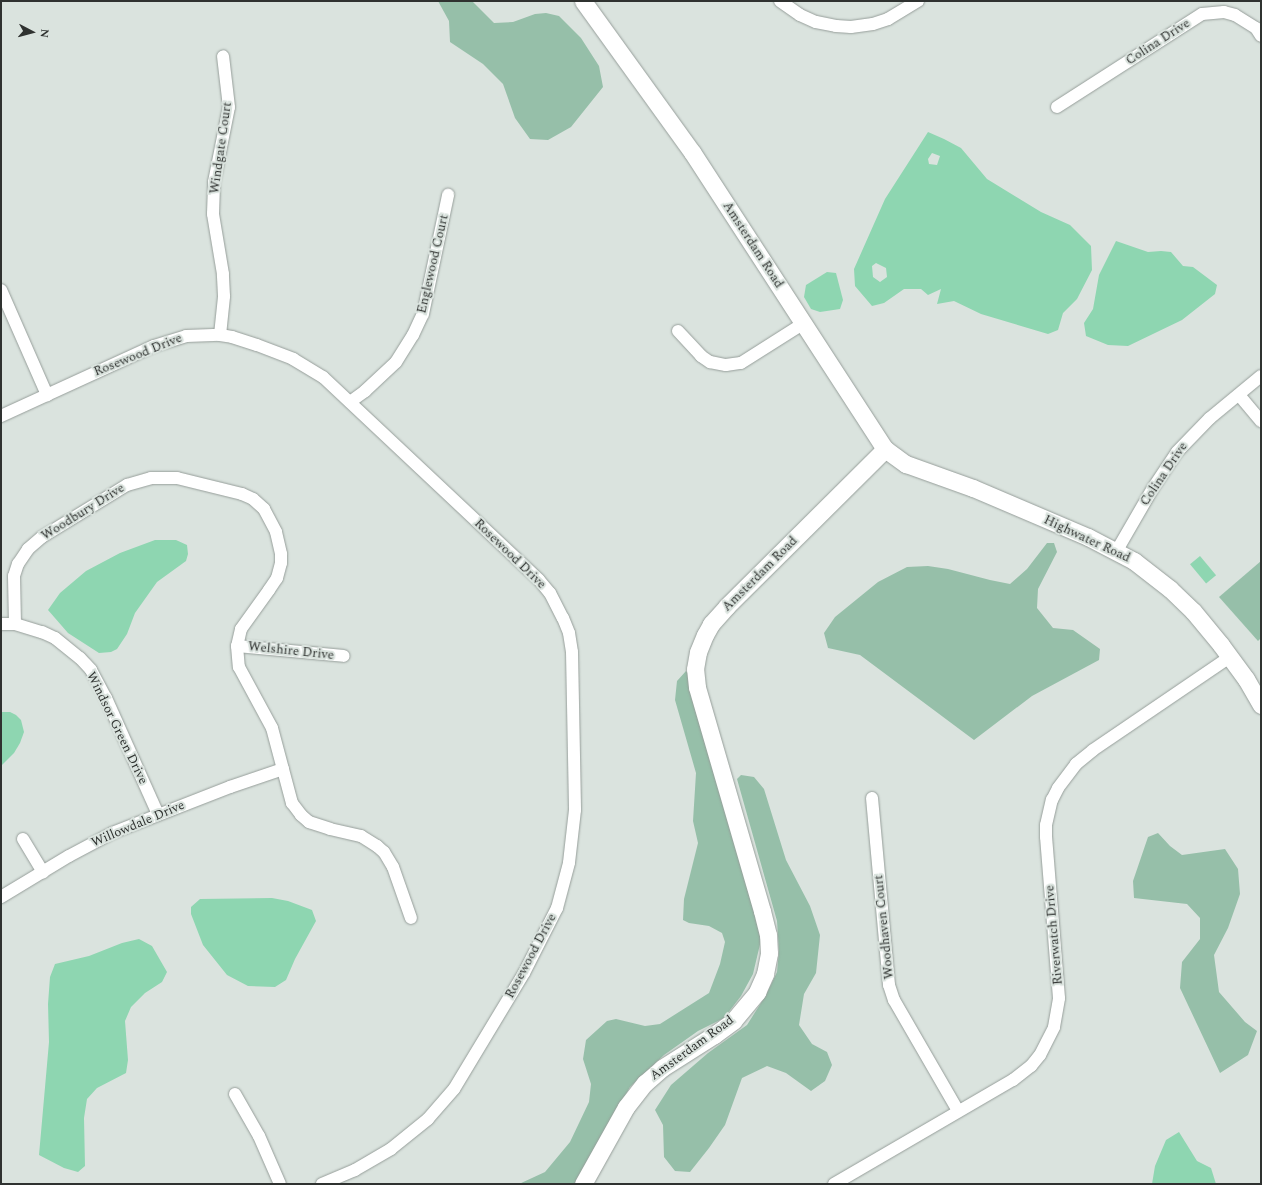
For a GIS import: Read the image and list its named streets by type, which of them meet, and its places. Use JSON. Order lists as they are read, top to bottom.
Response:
{
  "streets": {
    "street": [
      "Colina Drive",
      "Windgate Court",
      "Amsterdam Road",
      "Englewood Court",
      "Rosewood Drive",
      "Woodbury Drive",
      "Highwater Road",
      "Welshire Drive",
      "Windsor Green Drive",
      "Willowdale Drive",
      "Woodhaven Court",
      "Riverwatch Drive"
    ]
  },
  "crossings": [
    ["Colina Drive", "Highwater Road"],
    ["Windgate Court", "Rosewood Drive"],
    ["Amsterdam Road", "Highwater Road"],
    ["Englewood Court", "Rosewood Drive"],
    ["Woodbury Drive", "Welshire Drive"],
    ["Woodbury Drive", "Windsor Green Drive"],
    ["Woodbury Drive", "Willowdale Drive"],
    ["Highwater Road", "Riverwatch Drive"],
    ["Windsor Green Drive", "Willowdale Drive"],
    ["Woodhaven Court", "Riverwatch Drive"]
  ],
  "north": "right"
}
